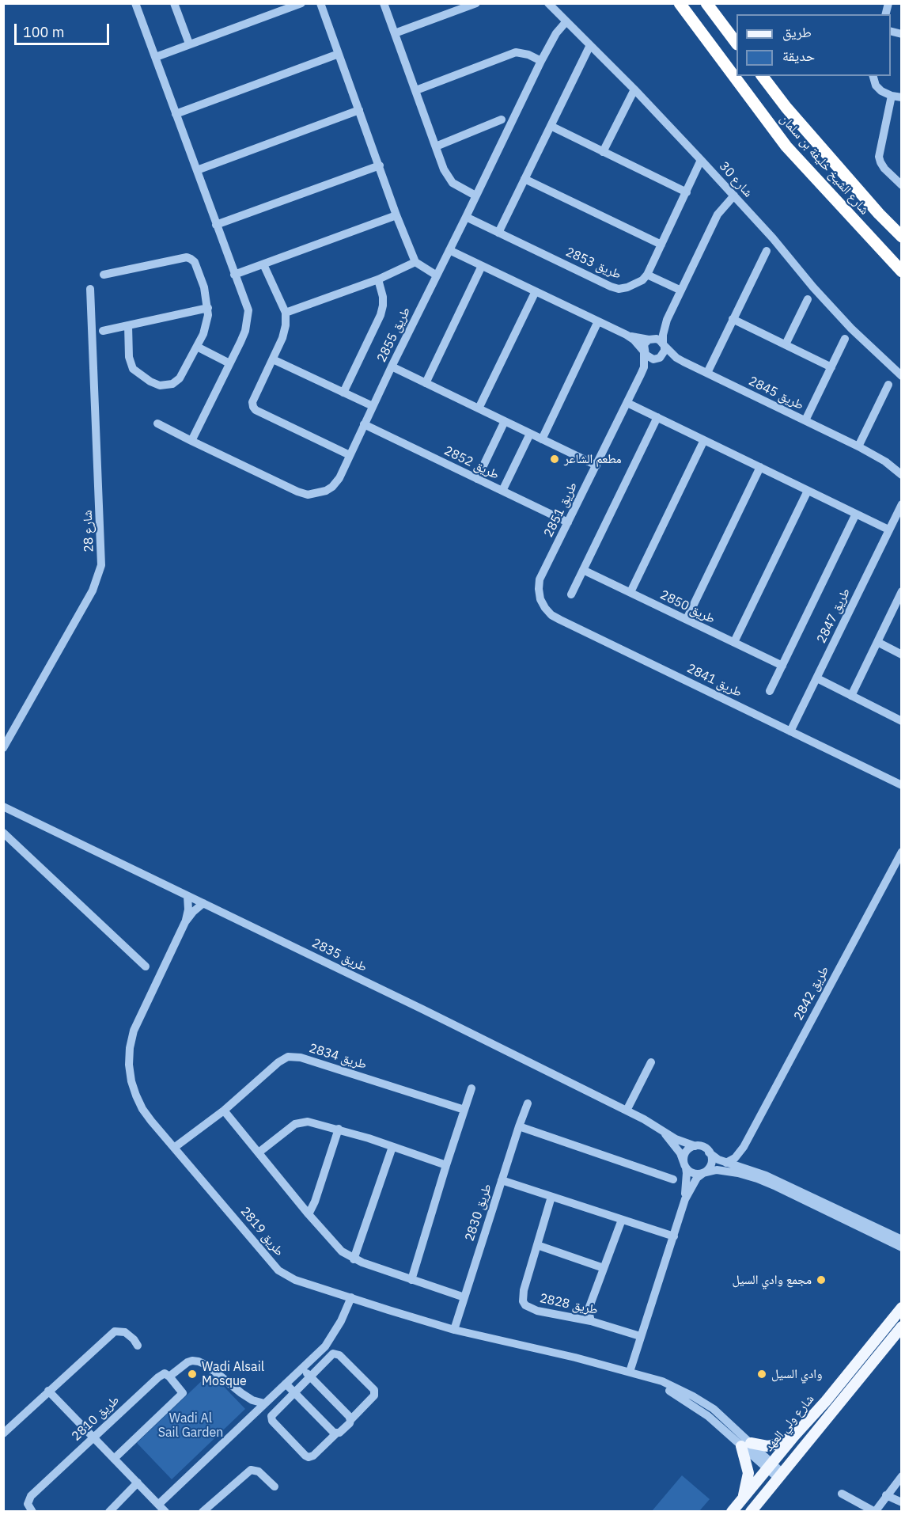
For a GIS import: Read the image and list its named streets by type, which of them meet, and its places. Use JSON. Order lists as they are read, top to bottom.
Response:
{
  "streets": {
    "highway": ["شارع الشيخ خليفة بن سلمان"],
    "main road": ["شارع ولي العهد"],
    "street": [
      "شارع 30",
      "طريق 2853",
      "طريق 2855",
      "طريق 2845",
      "طريق 2852",
      "طريق 2851",
      "شارع 28",
      "طريق 2850",
      "طريق 2847",
      "طريق 2841",
      "طريق 2835",
      "طريق 2842",
      "طريق 2834",
      "طريق 2830",
      "طريق 2819",
      "طريق 2828",
      "طريق 2810"
    ]
  },
  "crossings": [
    ["شارع 30", "طريق 2855"],
    ["طريق 2853", "طريق 2855"],
    ["طريق 2855", "طريق 2852"],
    ["طريق 2845", "طريق 2851"],
    ["طريق 2852", "طريق 2851"],
    ["طريق 2851", "طريق 2841"],
    ["طريق 2847", "طريق 2841"],
    ["طريق 2835", "طريق 2819"],
    ["طريق 2834", "طريق 2819"],
    ["طريق 2830", "طريق 2819"],
    ["طريق 2819", "شارع ولي العهد"]
  ],
  "parks": ["Wadi Al Sail Garden"],
  "places": [
    "مطعم الشاعر",
    "مجمع وادي السيل",
    "Wadi Alsail Mosque",
    "وادي السيل"
  ],
  "legend": ["طريق", "حديقة"],
  "scale_bar": "100 m"
}
